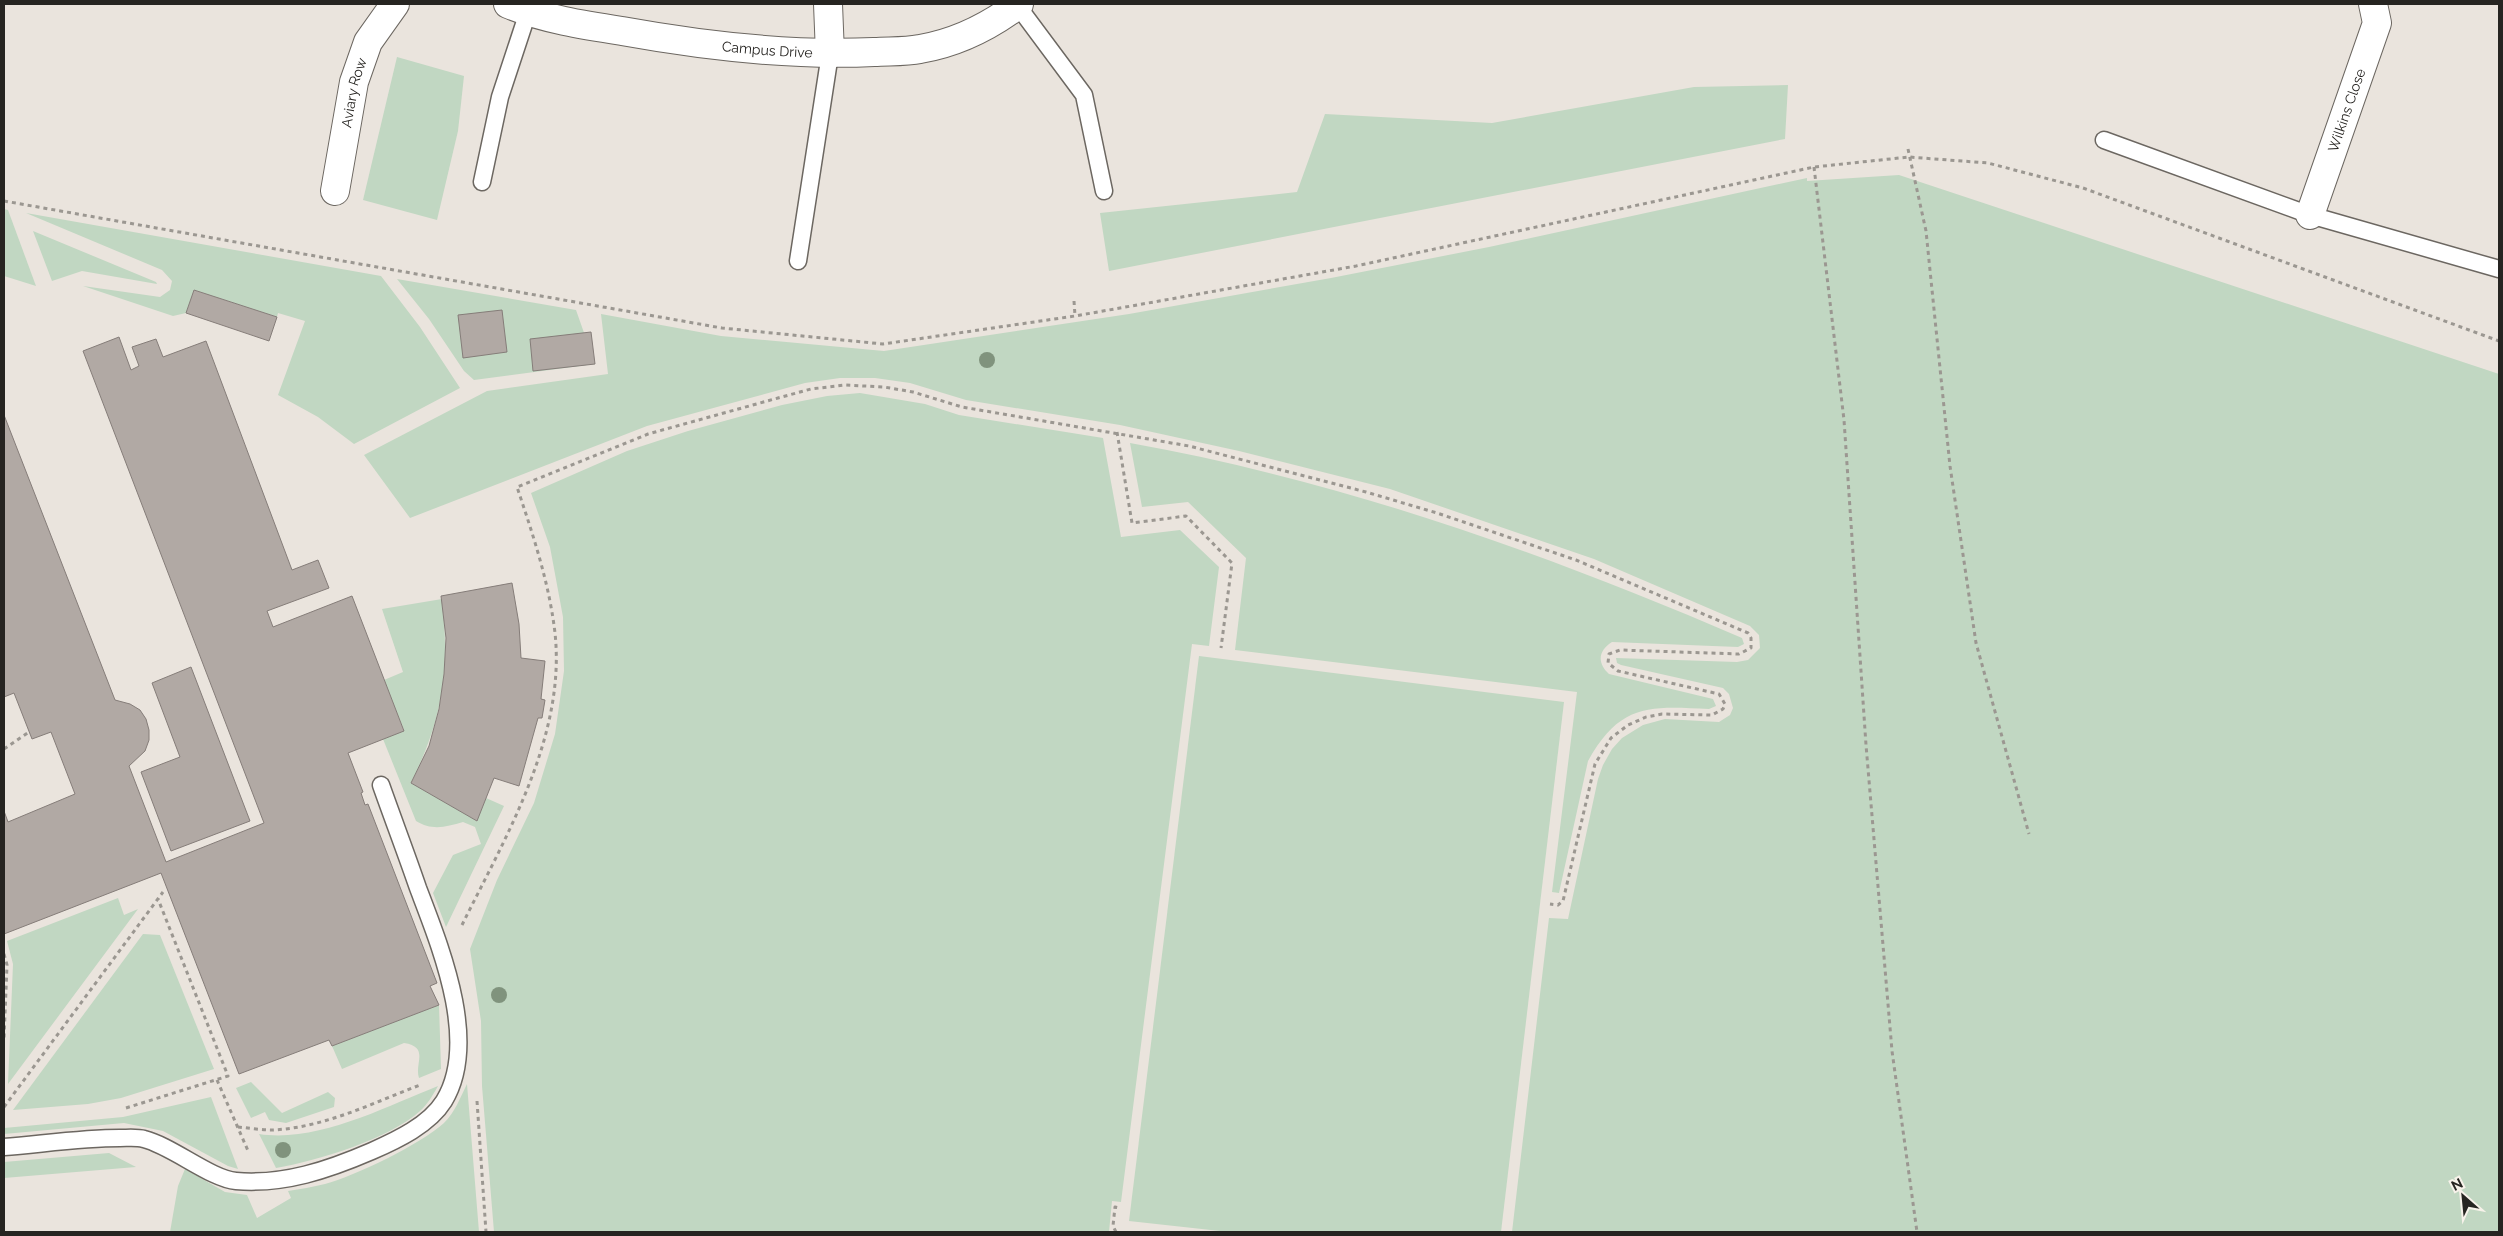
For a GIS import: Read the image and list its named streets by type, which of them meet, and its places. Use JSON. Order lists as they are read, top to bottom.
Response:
{
  "streets": {
    "street": ["Campus Drive", "Aviary Row", "Wilkins Close"]
  },
  "north": "top left"
}
